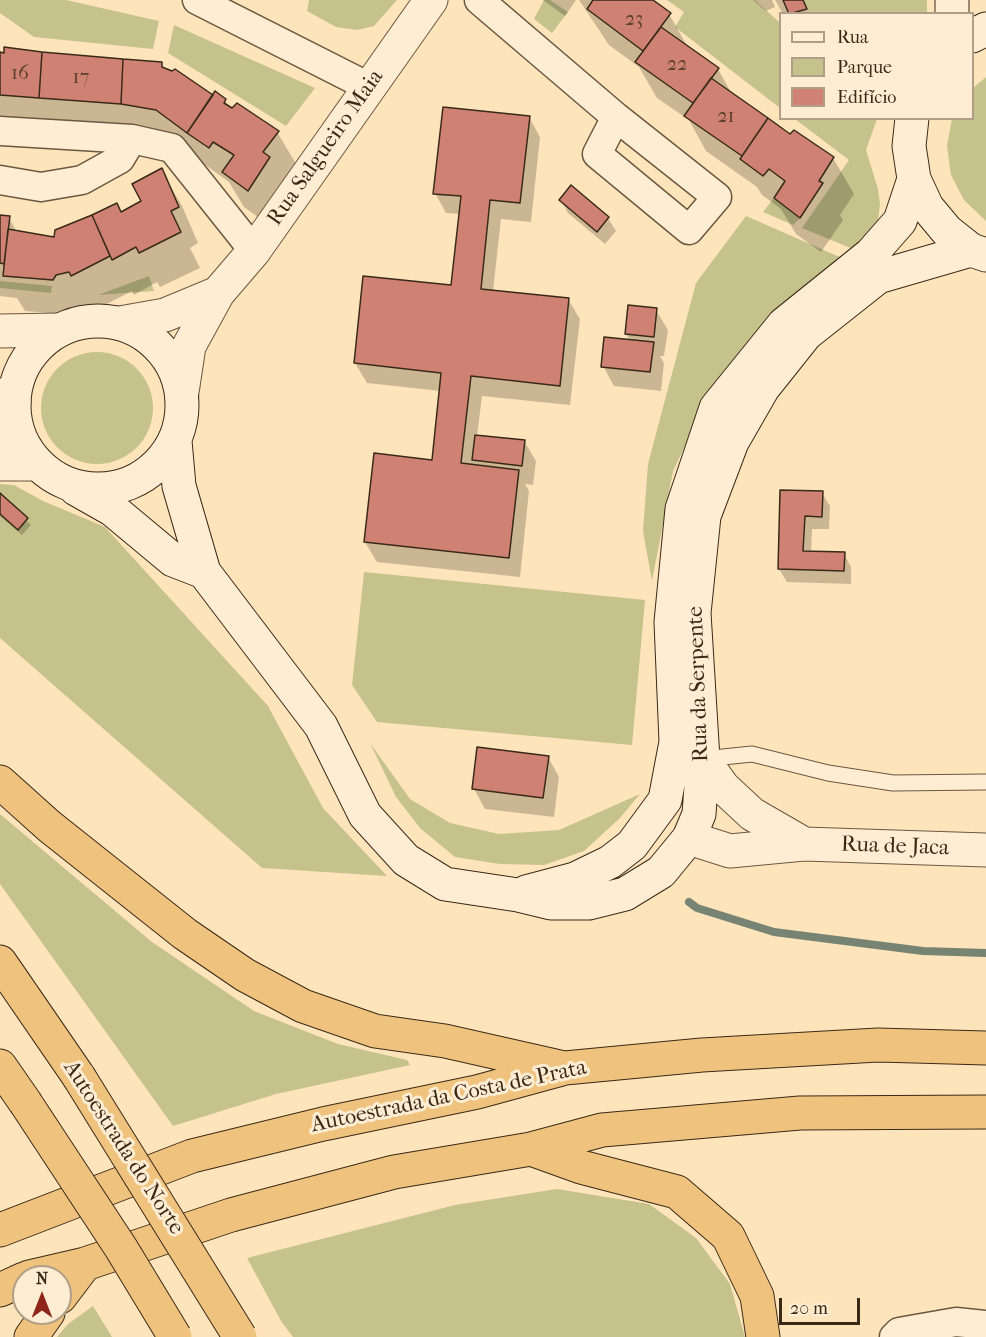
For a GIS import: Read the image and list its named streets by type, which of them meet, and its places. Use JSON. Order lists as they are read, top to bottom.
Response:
{
  "streets": {
    "highway": ["Autoestrada da Costa de Prata", "Autoestrada do Norte"],
    "main road": ["Rua Salgueiro Maia", "Rua da Serpente", "Rua de Jaca"]
  },
  "crossings": [
    ["Rua Salgueiro Maia", "Rua da Serpente"],
    ["Rua da Serpente", "Rua de Jaca"]
  ],
  "house_numbers": [
    "23",
    "22",
    "16",
    "17",
    "21"
  ],
  "legend": ["Rua", "Parque", "Edifício"],
  "scale_bar": "20 m",
  "north": "top"
}
